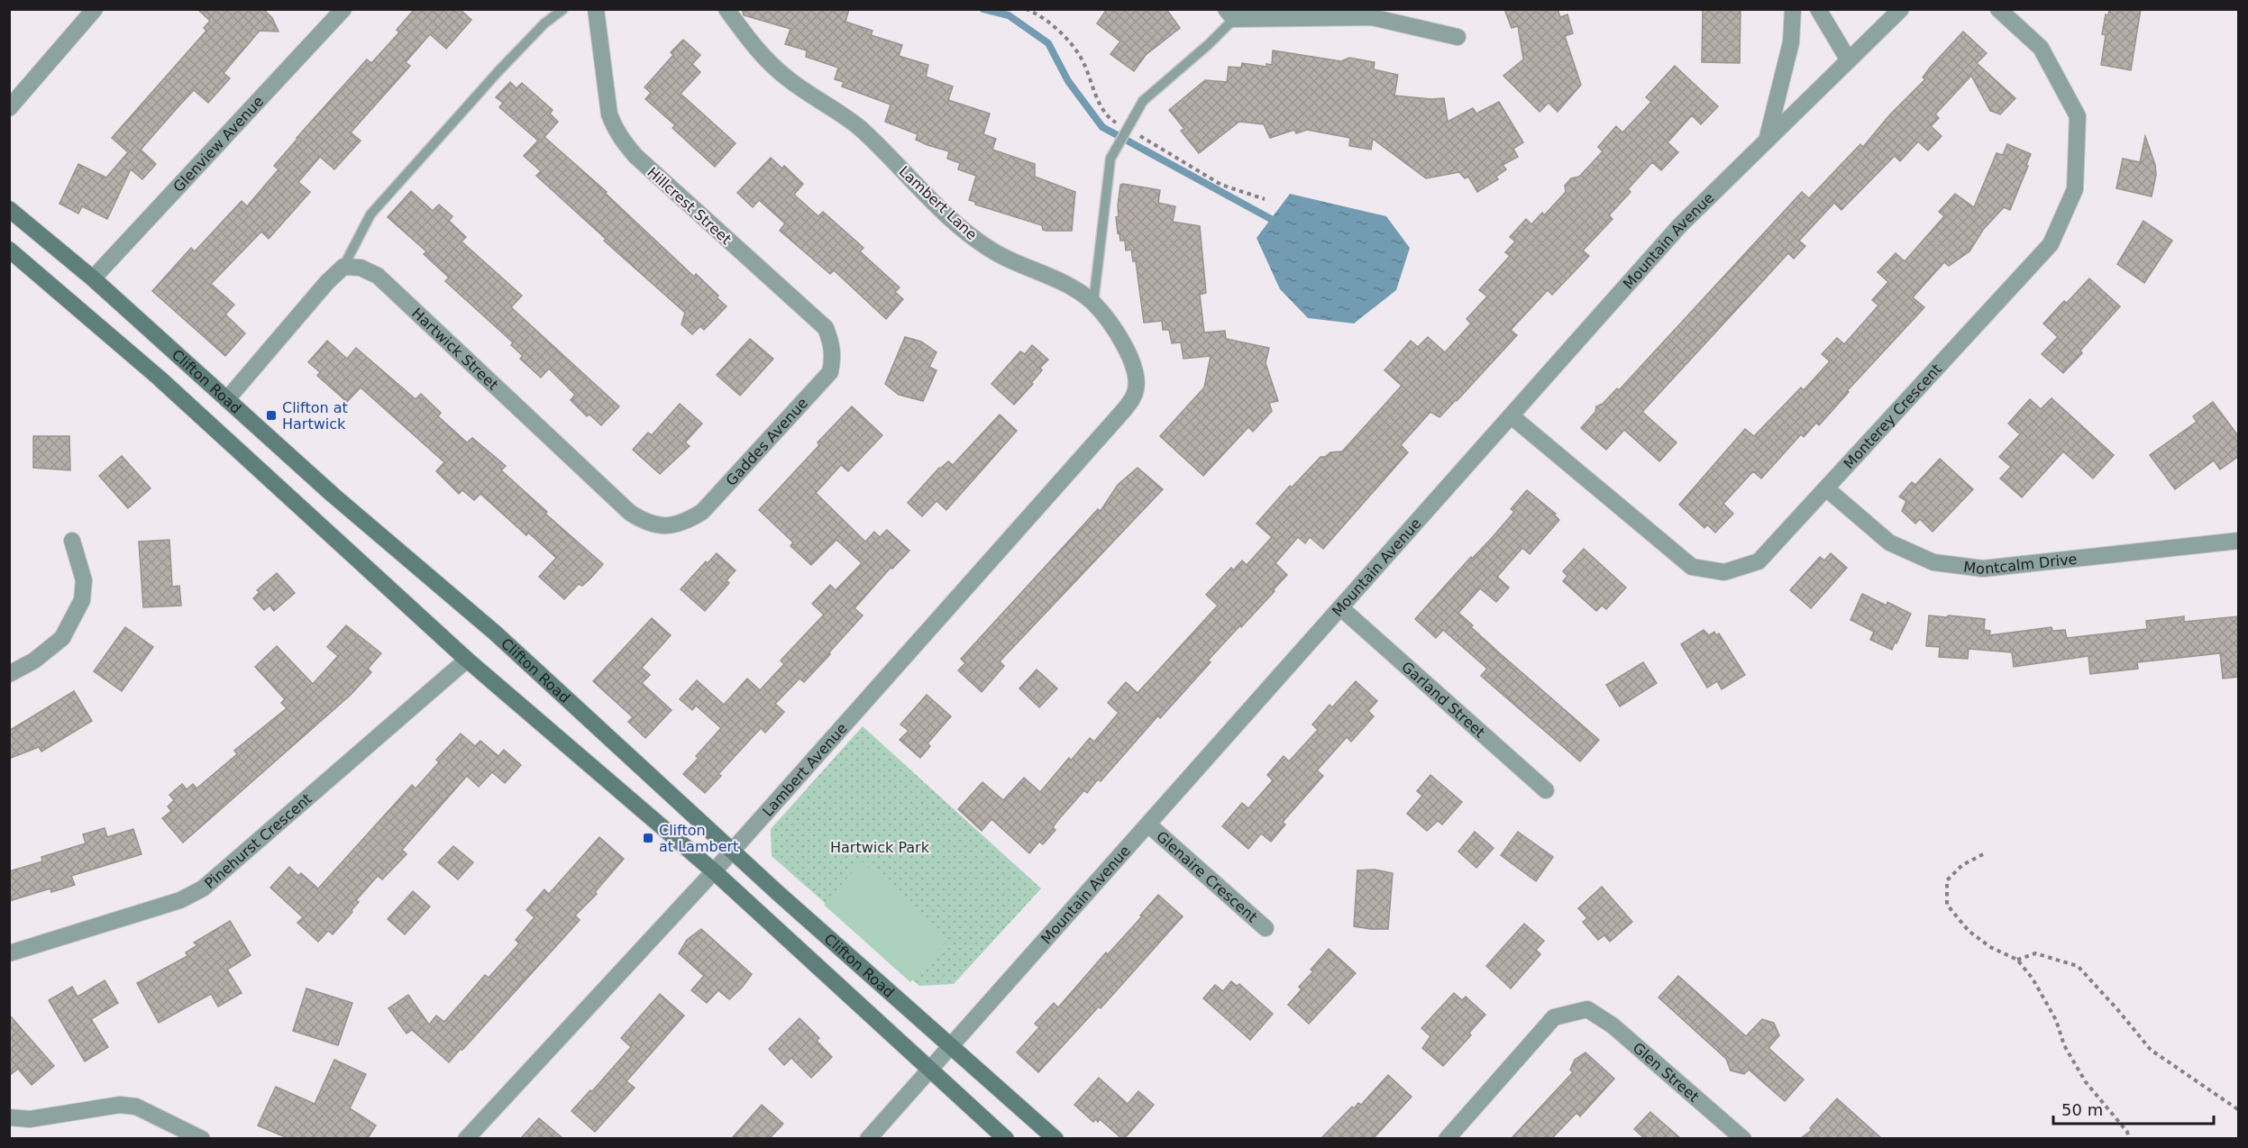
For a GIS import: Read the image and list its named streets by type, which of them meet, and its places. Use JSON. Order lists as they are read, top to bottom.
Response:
{
  "streets": {
    "main road": ["Clifton Road"],
    "street": [
      "Glenview Avenue",
      "Lambert Lane",
      "Hillcrest Street",
      "Mountain Avenue",
      "Hartwick Street",
      "Monterey Crescent",
      "Gaddes Avenue",
      "Montcalm Drive",
      "Garland Street",
      "Lambert Avenue",
      "Pinehurst Crescent",
      "Glenaire Crescent",
      "Glen Street"
    ]
  },
  "crossings": [
    ["Glenview Avenue", "Clifton Road"],
    ["Lambert Lane", "Lambert Avenue"],
    ["Hillcrest Street", "Gaddes Avenue"],
    ["Mountain Avenue", "Clifton Road"],
    ["Mountain Avenue", "Monterey Crescent"],
    ["Mountain Avenue", "Garland Street"],
    ["Mountain Avenue", "Glenaire Crescent"],
    ["Hartwick Street", "Gaddes Avenue"],
    ["Clifton Road", "Lambert Avenue"],
    ["Clifton Road", "Pinehurst Crescent"],
    ["Monterey Crescent", "Montcalm Drive"]
  ],
  "parks": ["Hartwick Park"],
  "places": {
    "transit": ["Clifton at Hartwick", "Clifton at Lambert"]
  },
  "scale_bar": "50 m"
}
